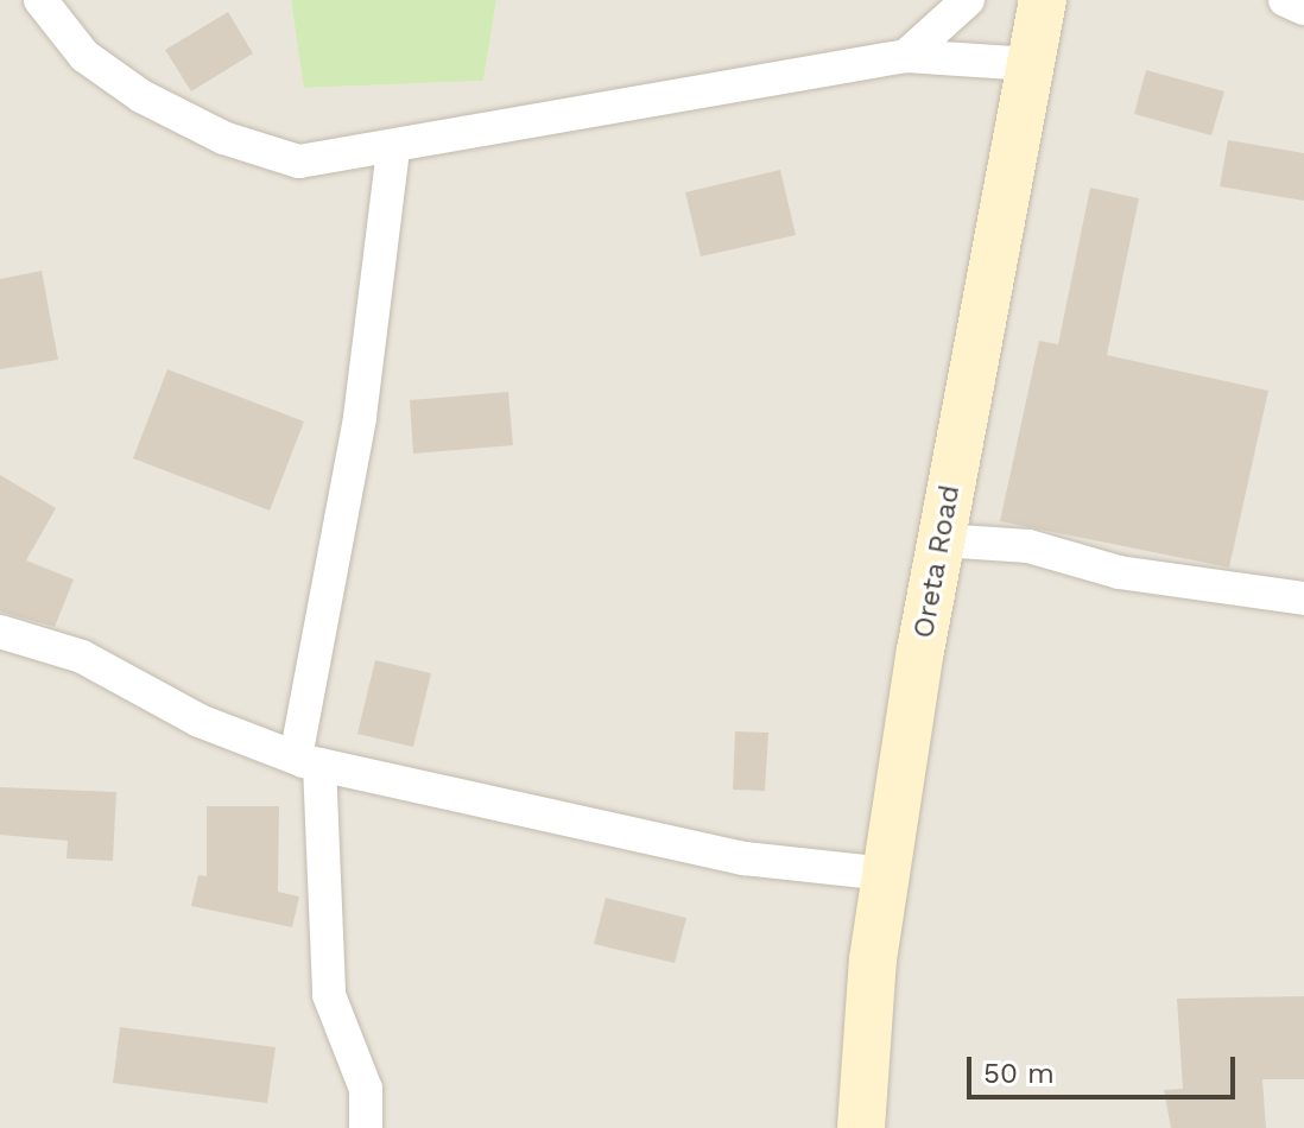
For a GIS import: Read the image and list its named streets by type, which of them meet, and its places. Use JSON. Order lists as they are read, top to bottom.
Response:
{
  "streets": {
    "street": ["Oreta Road"]
  },
  "scale_bar": "50 m"
}
